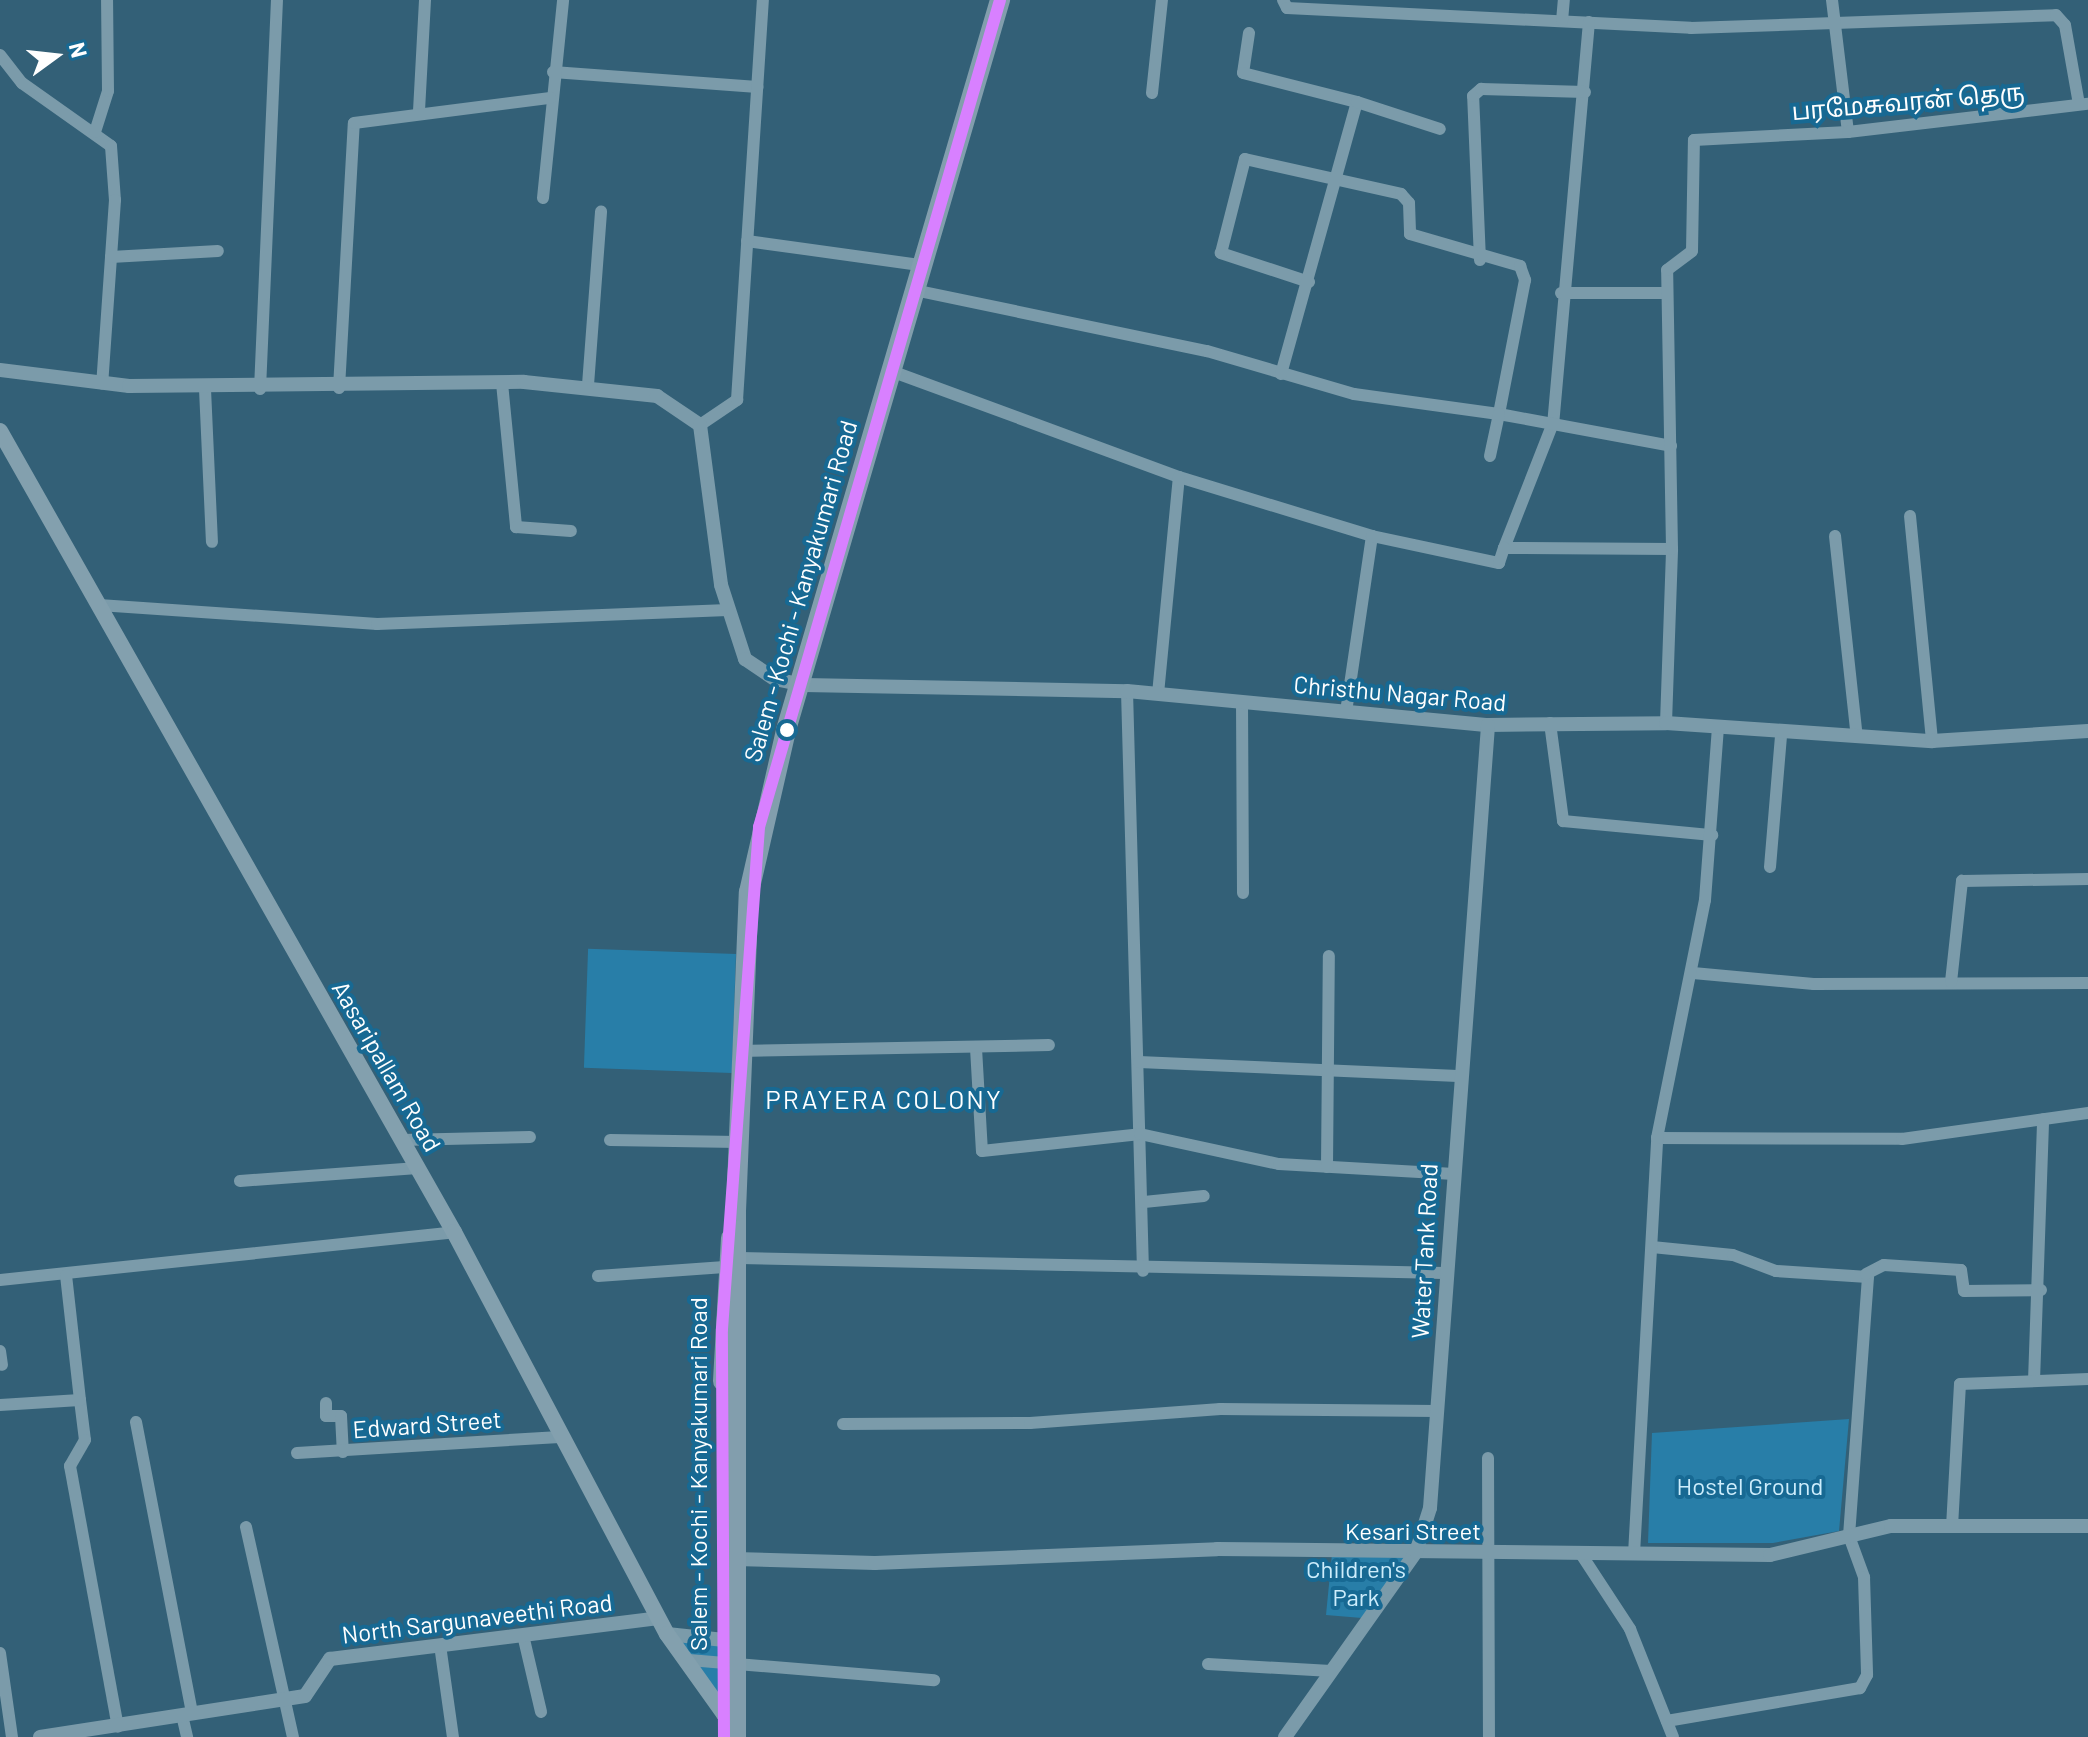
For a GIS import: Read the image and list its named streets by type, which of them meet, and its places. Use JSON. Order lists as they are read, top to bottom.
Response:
{
  "streets": {
    "highway": ["Salem - Kochi - Kanyakumari Road"],
    "main road": ["Aasaripallam Road"],
    "street": [
      "பரமேசுவரன் தெரு",
      "Christhu Nagar Road",
      "Water Tank Road",
      "Edward Street",
      "Kesari Street",
      "North Sargunaveethi Road"
    ]
  },
  "crossings": [
    ["Salem - Kochi - Kanyakumari Road", "Christhu Nagar Road"],
    ["Salem - Kochi - Kanyakumari Road", "Aasaripallam Road"],
    ["Salem - Kochi - Kanyakumari Road", "Kesari Street"],
    ["Christhu Nagar Road", "Water Tank Road"],
    ["Aasaripallam Road", "Edward Street"],
    ["Aasaripallam Road", "North Sargunaveethi Road"],
    ["Water Tank Road", "Kesari Street"]
  ],
  "districts": ["PRAYERA COLONY"],
  "parks": ["Hostel Ground", "Children's Park"],
  "north": "right"
}
